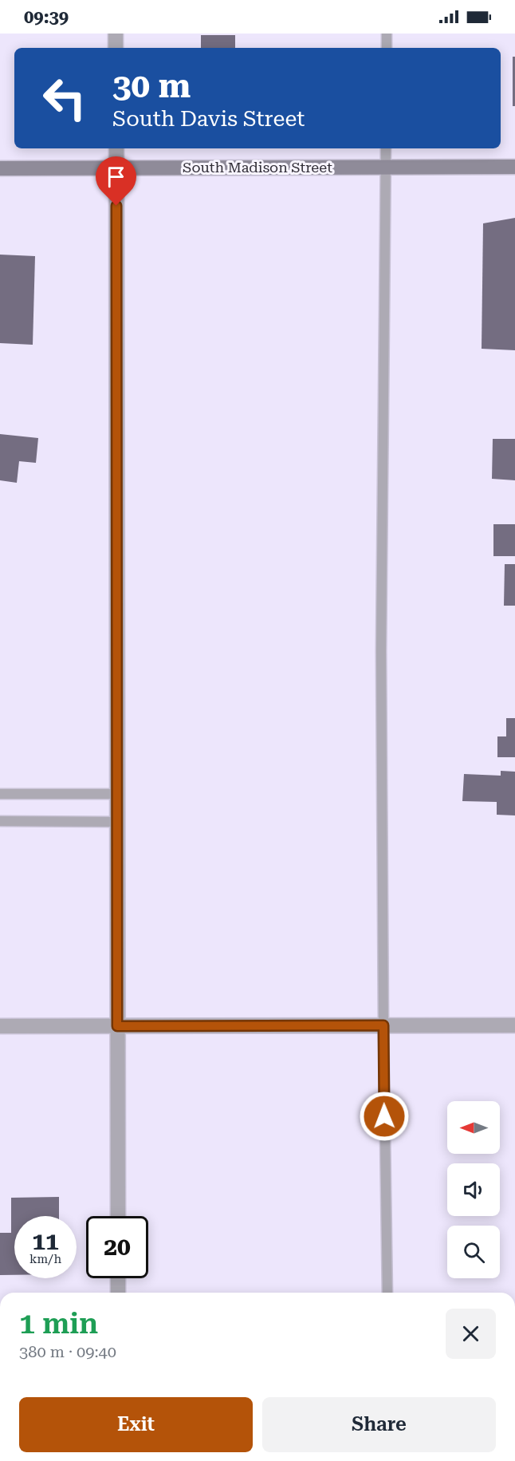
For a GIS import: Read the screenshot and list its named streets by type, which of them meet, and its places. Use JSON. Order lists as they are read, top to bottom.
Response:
{
  "streets": {
    "main road": ["South Madison Street"]
  },
  "north": "left",
  "page": {
    "status": "09:39",
    "turn": ["30 m", "South Davis Street"],
    "speed": "11 km/h",
    "limit": "20",
    "heading": ["1 min", "380 m · 09:40"],
    "buttons": ["Exit", "Share"]
  }
}
